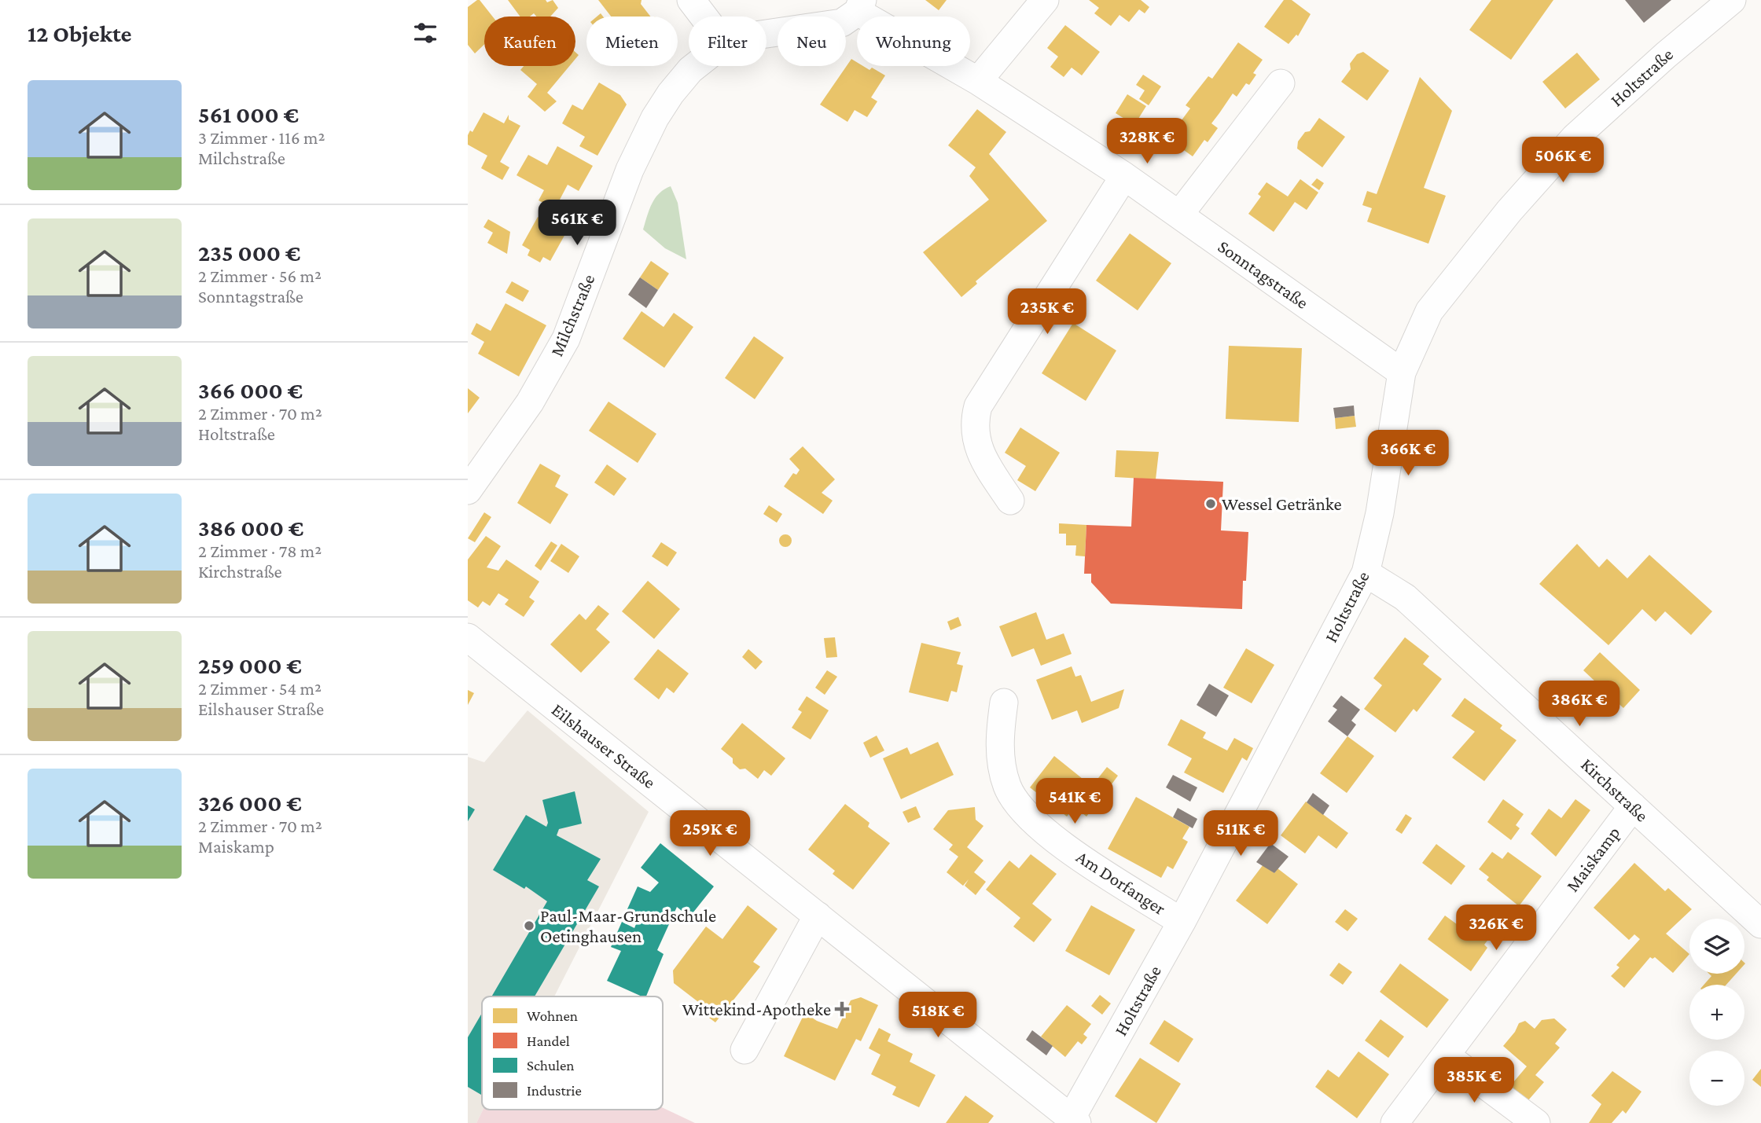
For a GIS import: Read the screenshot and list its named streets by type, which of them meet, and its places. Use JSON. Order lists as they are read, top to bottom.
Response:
{
  "streets": {
    "street": [
      "Holtstraße",
      "Sonntagstraße",
      "Milchstraße",
      "Eilshauser Straße",
      "Kirchstraße",
      "Maiskamp",
      "Am Dorfanger"
    ]
  },
  "crossings": [
    ["Holtstraße", "Sonntagstraße"],
    ["Holtstraße", "Eilshauser Straße"],
    ["Holtstraße", "Kirchstraße"],
    ["Holtstraße", "Am Dorfanger"],
    ["Sonntagstraße", "Milchstraße"],
    ["Kirchstraße", "Maiskamp"]
  ],
  "places": {
    "other": ["Wessel Getränke", "Paul-Maar-Grundschule Oetinghausen"],
    "health": ["Wittekind-Apotheke"]
  },
  "legend": [
    "Wohnen",
    "Handel",
    "Schulen",
    "Industrie"
  ],
  "page": {
    "heading": "12 Objekte",
    "chip": [
      "Kaufen",
      "Mieten",
      "Filter",
      "Neu",
      "Wohnung"
    ],
    "list": [
      {
        "name": "561 000 €",
        "note": "3 Zimmer · 116 m² · Milchstraße"
      },
      {
        "name": "235 000 €",
        "note": "2 Zimmer · 56 m² · Sonntagstraße"
      },
      {
        "name": "366 000 €",
        "note": "2 Zimmer · 70 m² · Holtstraße"
      },
      {
        "name": "386 000 €",
        "note": "2 Zimmer · 78 m² · Kirchstraße"
      },
      {
        "name": "259 000 €",
        "note": "2 Zimmer · 54 m² · Eilshauser Straße"
      },
      {
        "name": "326 000 €",
        "note": "2 Zimmer · 70 m² · Maiskamp"
      }
    ],
    "price": [
      "328K €",
      "506K €",
      "561K €",
      "235K €",
      "366K €",
      "386K €",
      "541K €",
      "259K €",
      "511K €",
      "326K €",
      "518K €",
      "385K €"
    ],
    "map_buttons": ["+", "−"]
  }
}
